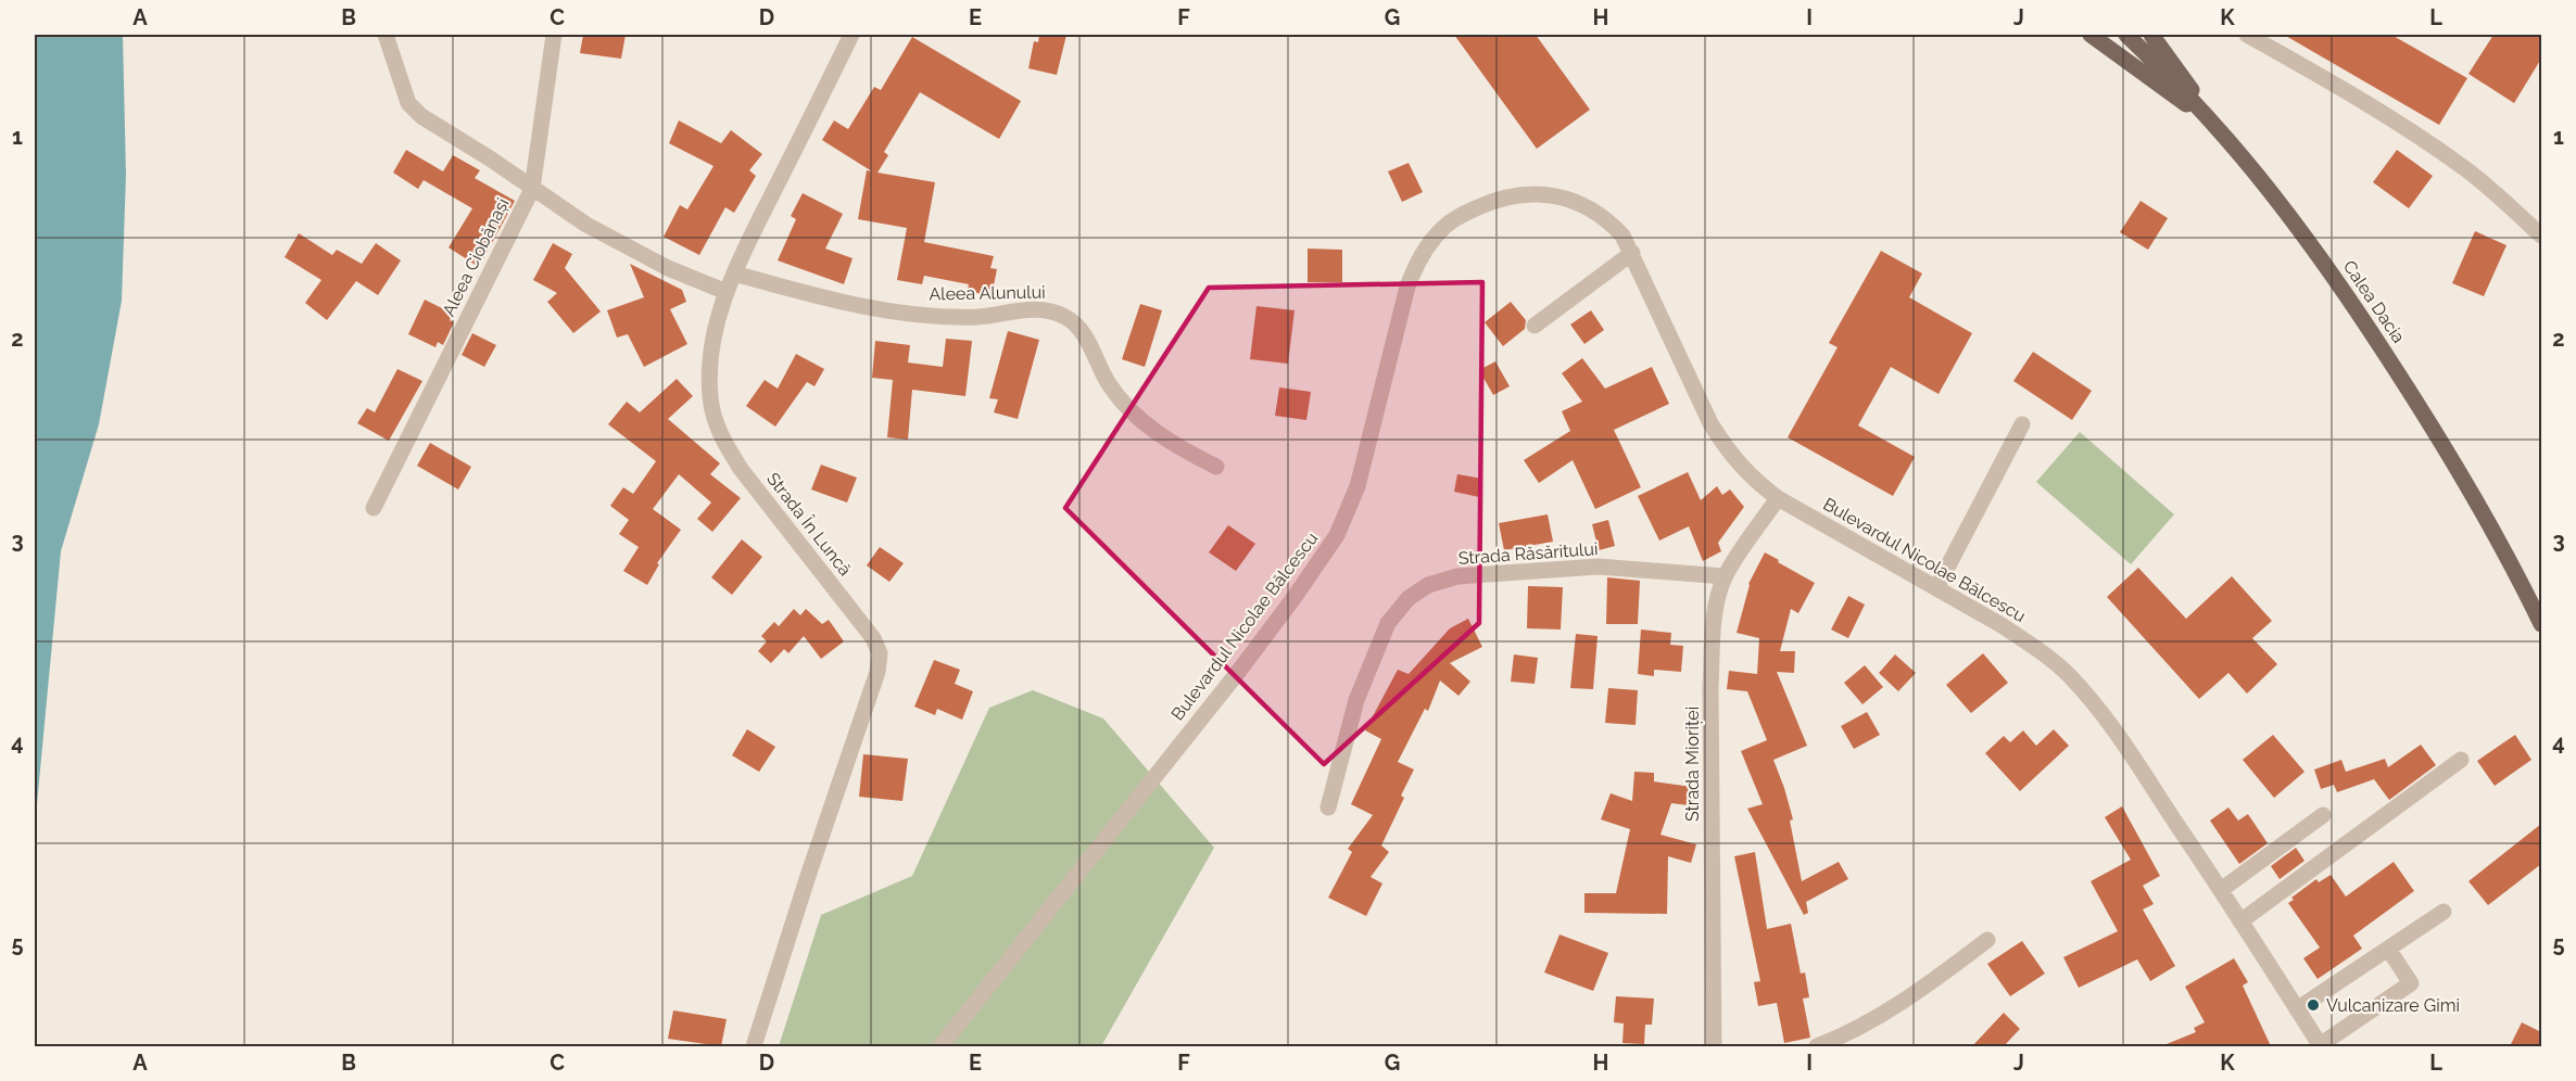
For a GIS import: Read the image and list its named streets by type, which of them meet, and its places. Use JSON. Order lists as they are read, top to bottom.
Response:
{
  "streets": {
    "main road": ["Calea Dacia"],
    "street": [
      "Aleea Ciobănași",
      "Aleea Alunului",
      "Strada În Luncă",
      "Strada Răsăritului",
      "Bulevardul Nicolae Bălcescu",
      "Strada Mioriței"
    ]
  },
  "crossings": [
    ["Aleea Alunului", "Strada În Luncă"],
    ["Strada Răsăritului", "Strada Mioriței"],
    ["Bulevardul Nicolae Bălcescu", "Strada Mioriței"]
  ],
  "places": ["Vulcanizare Gimi"],
  "grid": {
    "columns": [
      "A",
      "B",
      "C",
      "D",
      "E",
      "F",
      "G",
      "H",
      "I",
      "J",
      "K",
      "L"
    ],
    "rows": [
      "1",
      "2",
      "3",
      "4",
      "5"
    ]
  }
}
